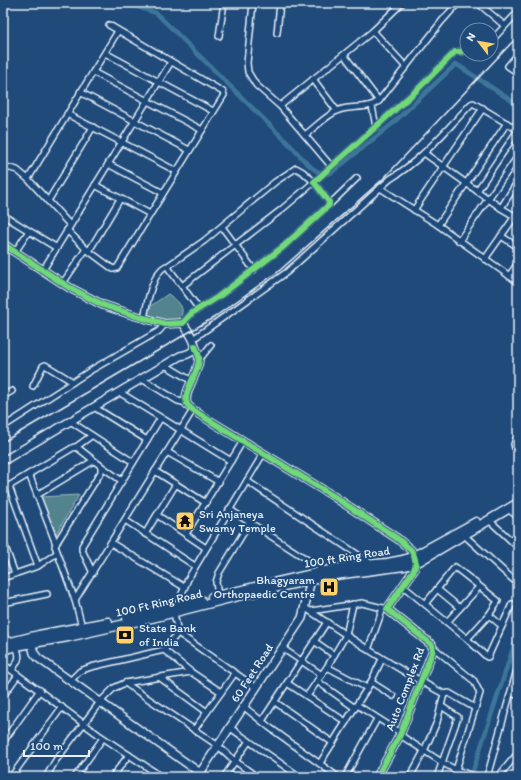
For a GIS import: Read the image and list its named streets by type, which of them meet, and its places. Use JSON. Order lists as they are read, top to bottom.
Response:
{
  "streets": {
    "main road": ["100 ft Ring Road", "100 Ft Ring Road"],
    "street": ["60 Feet Road", "Auto Complex Rd"]
  },
  "crossings": [
    ["100 ft Ring Road", "100 Ft Ring Road"],
    ["100 ft Ring Road", "60 Feet Road"],
    ["100 Ft Ring Road", "60 Feet Road"]
  ],
  "places": {
    "temple": ["Sri Anjaneya Swamy Temple"],
    "hospital": ["Bhagyaram Orthopaedic Centre"],
    "bank": ["State Bank of India"]
  },
  "scale_bar": "100 m",
  "north": "top left"
}
